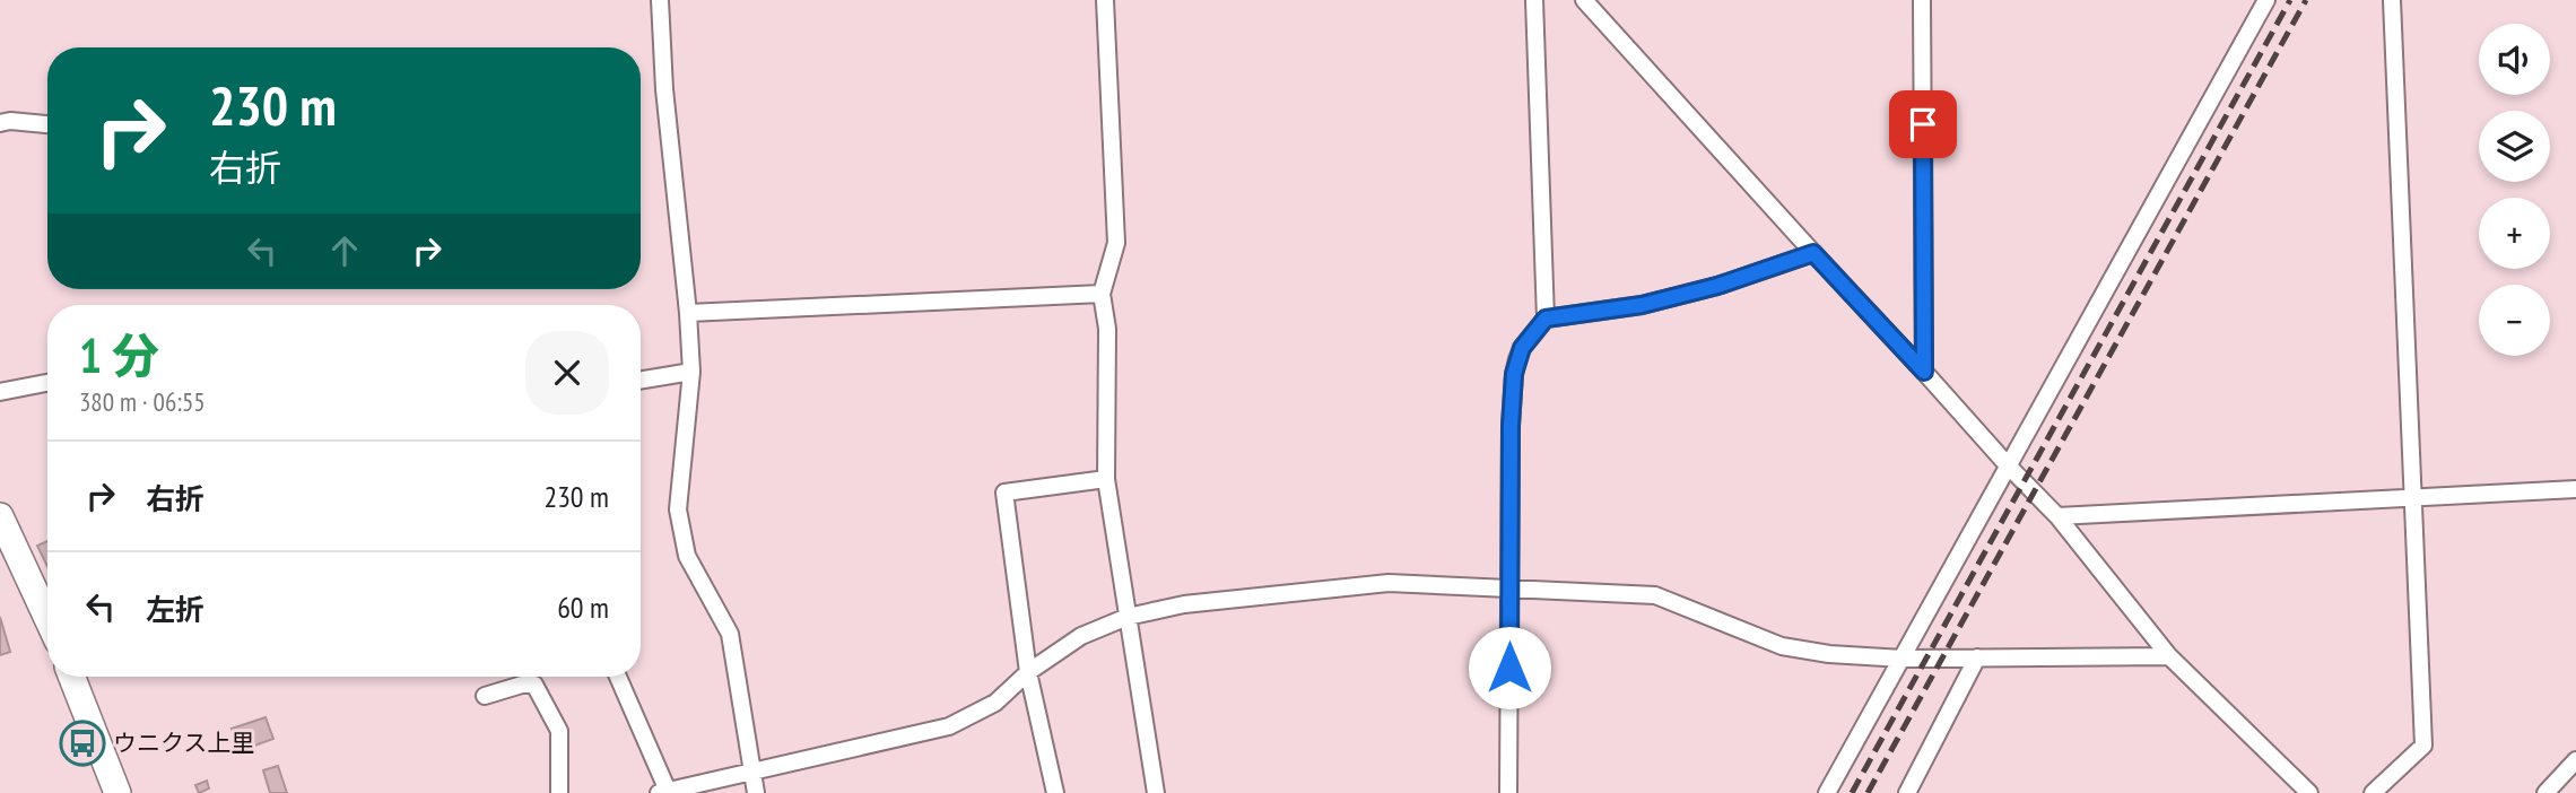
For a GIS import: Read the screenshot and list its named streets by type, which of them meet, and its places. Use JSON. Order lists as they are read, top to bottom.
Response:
{
  "places": {
    "bus stop": ["ウニクス上里"]
  },
  "page": {
    "map_buttons": ["+", "−"],
    "turn": ["230 m", "右折"],
    "heading": ["1 分", "380 m · 06:55"],
    "list": [
      {
        "name": "右折",
        "value": "230 m"
      },
      {
        "name": "左折",
        "value": "60 m"
      }
    ]
  }
}
